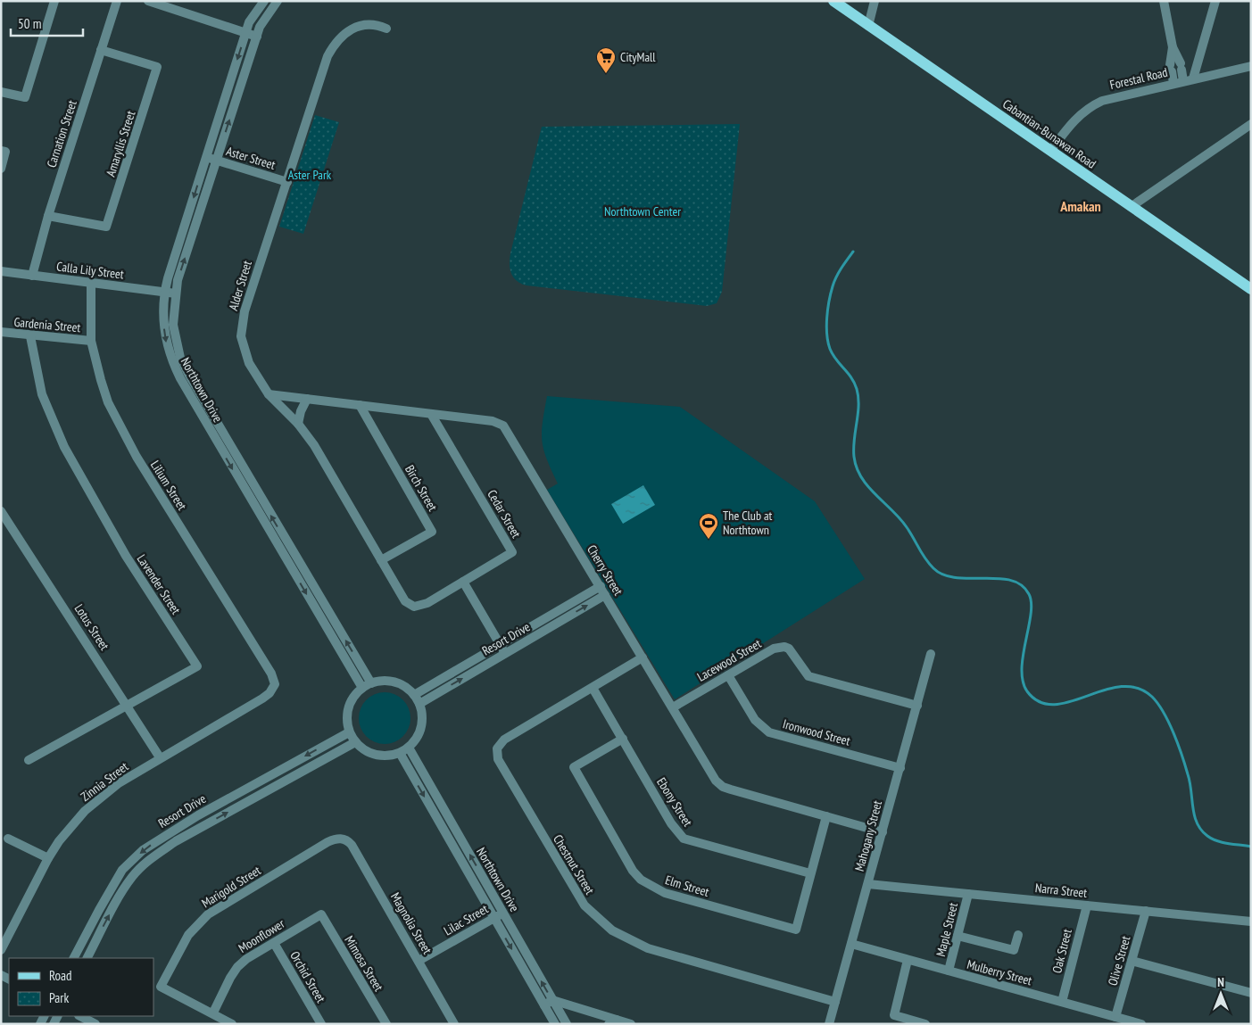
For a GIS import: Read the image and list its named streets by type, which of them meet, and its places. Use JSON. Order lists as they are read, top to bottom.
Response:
{
  "streets": {
    "main road": ["Cabantian-Bunawan Road"],
    "street": [
      "Forestal Road",
      "Carnation Street",
      "Amaryllis Street",
      "Aster Street",
      "Calla Lily Street",
      "Alder Street",
      "Gardenia Street",
      "Northtown Drive",
      "Lilium Street",
      "Birch Street",
      "Cedar Street",
      "Cherry Street",
      "Lavender Street",
      "Lotus Street",
      "Resort Drive",
      "Lacewood Street",
      "Ironwood Street",
      "Zinnia Street",
      "Ebony Street",
      "Mahogany Street",
      "Chestnut Street",
      "Elm Street",
      "Marigold Street",
      "Narra Street",
      "Lilac Street",
      "Magnolia Street",
      "Maple Street",
      "Moonflower",
      "Oak Street",
      "Olive Street",
      "Mimosa Street",
      "Mulberry Street",
      "Orchid Street"
    ]
  },
  "crossings": [
    ["Forestal Road", "Cabantian-Bunawan Road"],
    ["Carnation Street", "Amaryllis Street"],
    ["Carnation Street", "Calla Lily Street"],
    ["Aster Street", "Alder Street"],
    ["Aster Street", "Northtown Drive"],
    ["Calla Lily Street", "Northtown Drive"],
    ["Calla Lily Street", "Lilium Street"],
    ["Alder Street", "Birch Street"],
    ["Alder Street", "Cedar Street"],
    ["Alder Street", "Cherry Street"],
    ["Gardenia Street", "Lilium Street"],
    ["Gardenia Street", "Lavender Street"],
    ["Northtown Drive", "Resort Drive"],
    ["Northtown Drive", "Lilac Street"],
    ["Lilium Street", "Zinnia Street"],
    ["Birch Street", "Cherry Street"],
    ["Cedar Street", "Cherry Street"],
    ["Cherry Street", "Resort Drive"],
    ["Cherry Street", "Lacewood Street"],
    ["Cherry Street", "Mahogany Street"],
    ["Cherry Street", "Chestnut Street"],
    ["Cherry Street", "Elm Street"],
    ["Lavender Street", "Lotus Street"],
    ["Lotus Street", "Zinnia Street"],
    ["Lacewood Street", "Ironwood Street"],
    ["Lacewood Street", "Mahogany Street"],
    ["Ironwood Street", "Mahogany Street"],
    ["Ebony Street", "Chestnut Street"],
    ["Ebony Street", "Elm Street"],
    ["Mahogany Street", "Chestnut Street"],
    ["Mahogany Street", "Narra Street"],
    ["Mahogany Street", "Mulberry Street"],
    ["Marigold Street", "Magnolia Street"],
    ["Marigold Street", "Moonflower"],
    ["Narra Street", "Maple Street"],
    ["Narra Street", "Oak Street"],
    ["Narra Street", "Olive Street"],
    ["Lilac Street", "Magnolia Street"],
    ["Maple Street", "Mulberry Street"],
    ["Moonflower", "Mimosa Street"],
    ["Moonflower", "Orchid Street"],
    ["Oak Street", "Mulberry Street"],
    ["Olive Street", "Mulberry Street"]
  ],
  "districts": ["Amakan"],
  "parks": ["Aster Park", "Northtown Center"],
  "places": {
    "supermarket": ["CityMall"],
    "sports": ["The Club at Northtown"]
  },
  "legend": ["Road", "Park"],
  "scale_bar": "50 m",
  "north": "top"
}
